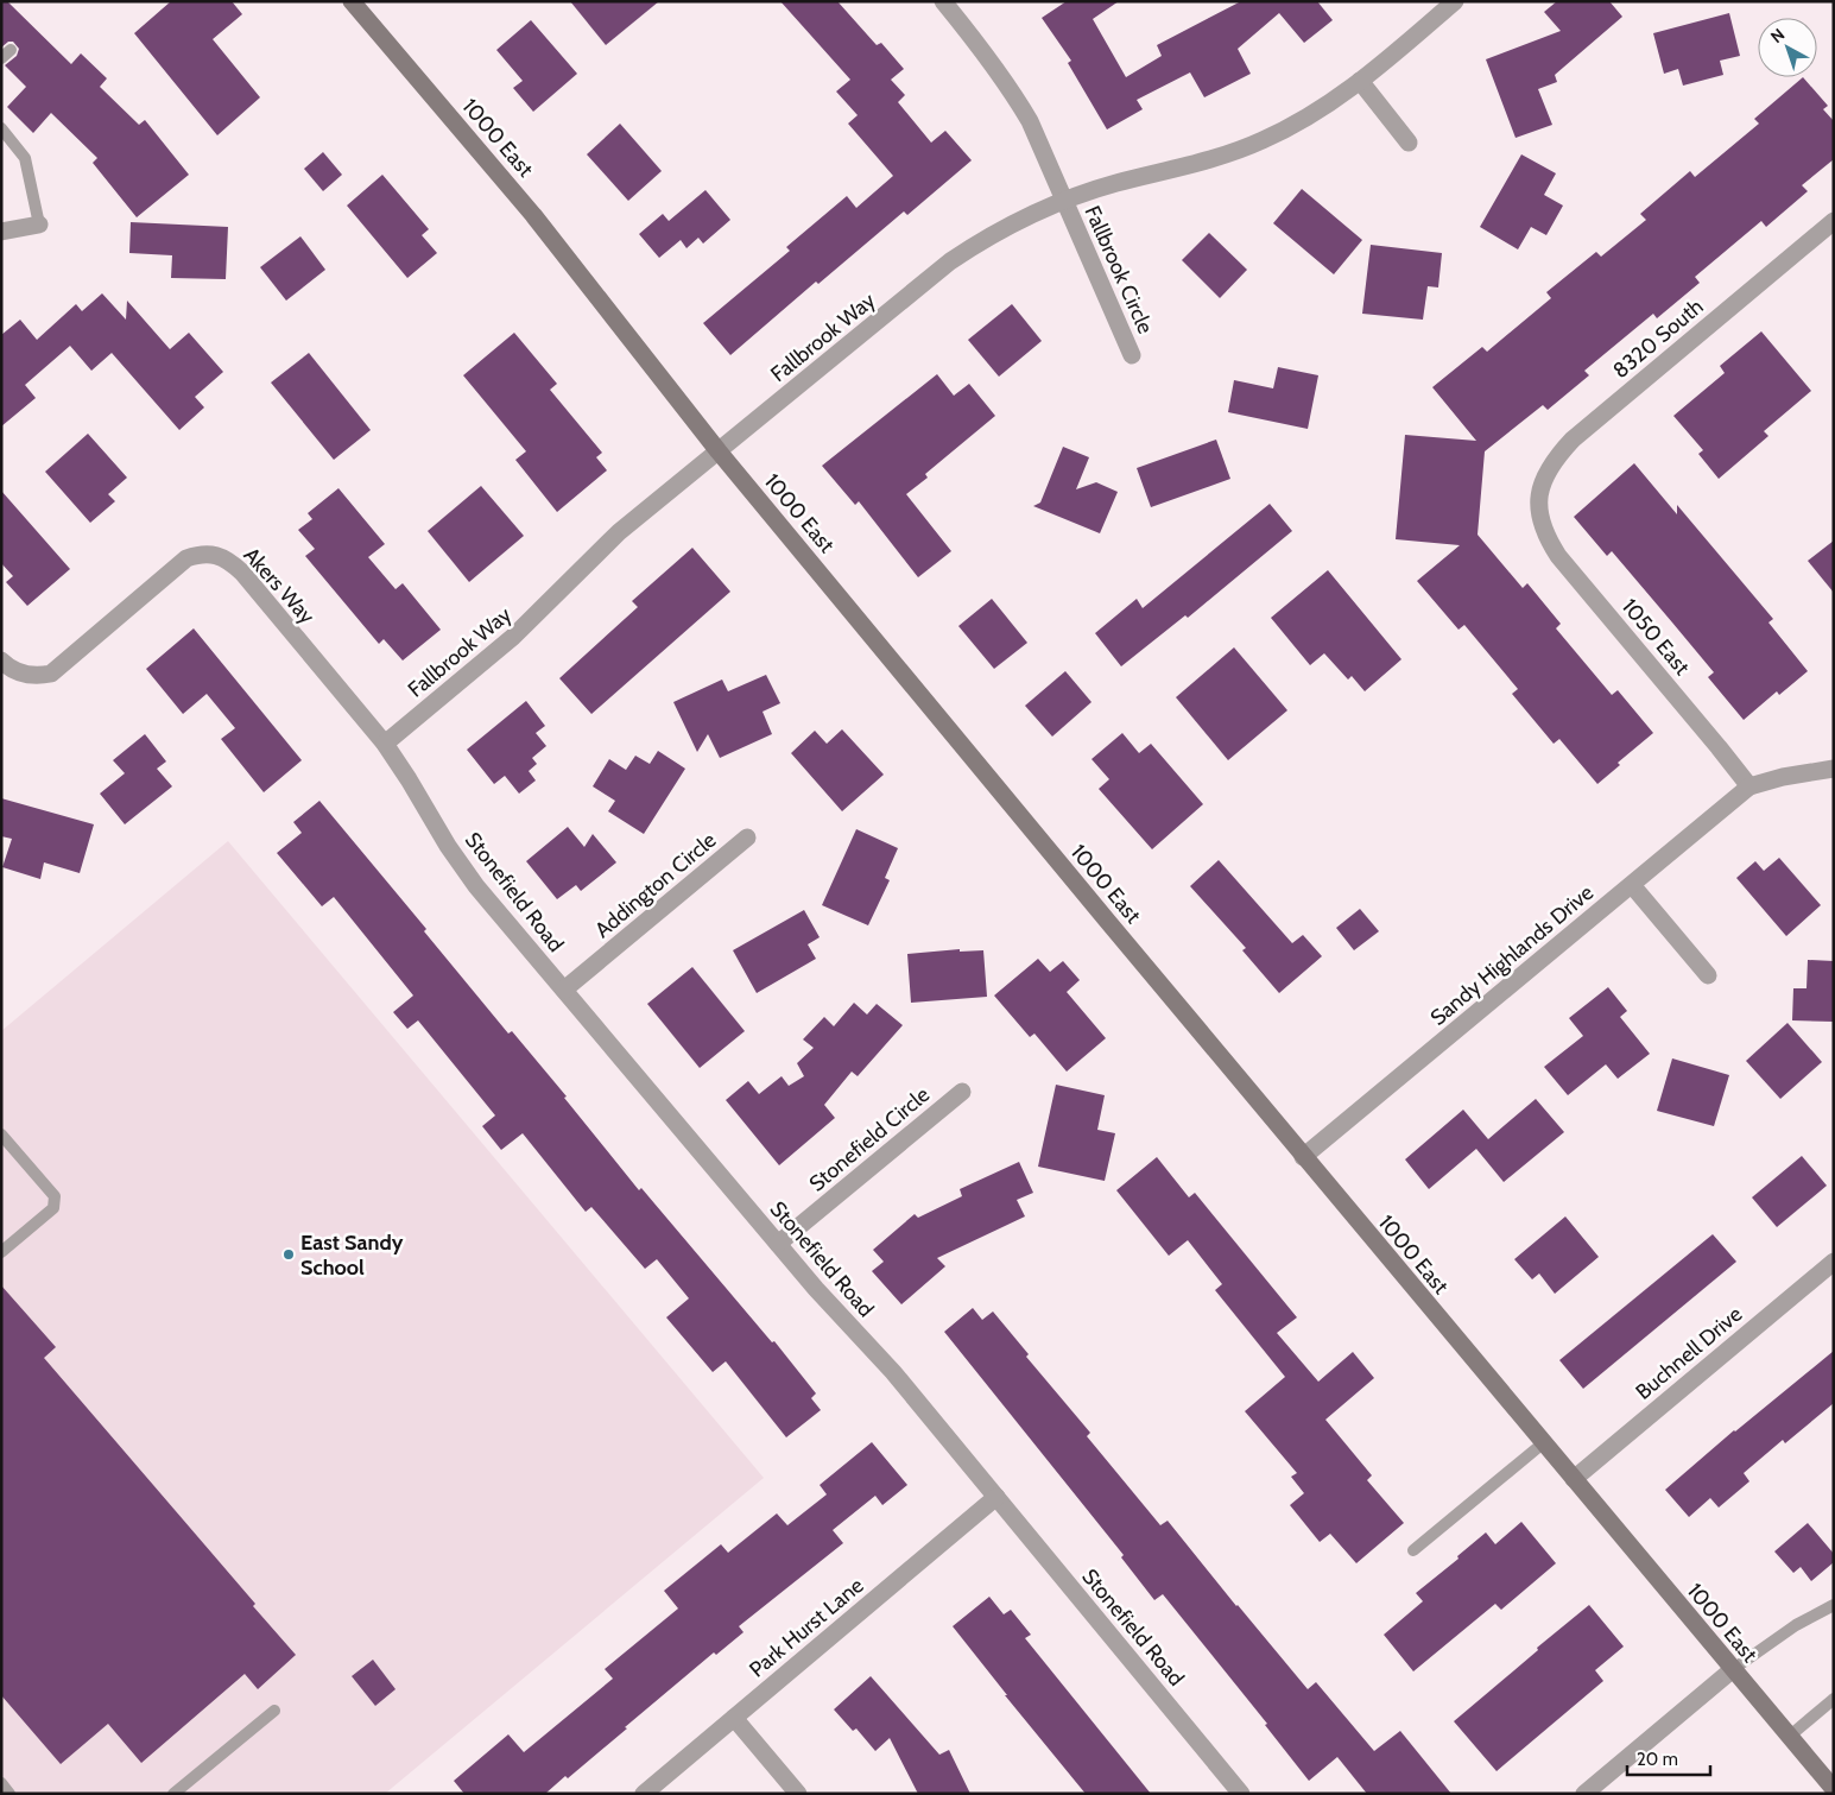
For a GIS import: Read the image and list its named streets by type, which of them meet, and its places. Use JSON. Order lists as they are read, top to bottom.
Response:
{
  "streets": {
    "street": [
      "1000 East",
      "Fallbrook Circle",
      "Fallbrook Way",
      "8320 South",
      "Akers Way",
      "1050 East",
      "Addington Circle",
      "Stonefield Road",
      "Sandy Highlands Drive",
      "Stonefield Circle",
      "Buchnell Drive",
      "Park Hurst Lane"
    ]
  },
  "crossings": [
    ["1000 East", "Fallbrook Way"],
    ["1000 East", "Sandy Highlands Drive"],
    ["1000 East", "Buchnell Drive"],
    ["Fallbrook Circle", "Fallbrook Way"],
    ["Fallbrook Way", "Akers Way"],
    ["Fallbrook Way", "Stonefield Road"],
    ["8320 South", "1050 East"],
    ["Akers Way", "Stonefield Road"],
    ["1050 East", "Sandy Highlands Drive"],
    ["Addington Circle", "Stonefield Road"],
    ["Stonefield Road", "Stonefield Circle"],
    ["Stonefield Road", "Park Hurst Lane"]
  ],
  "places": ["East Sandy School"],
  "scale_bar": "20 m",
  "north": "top left"
}
